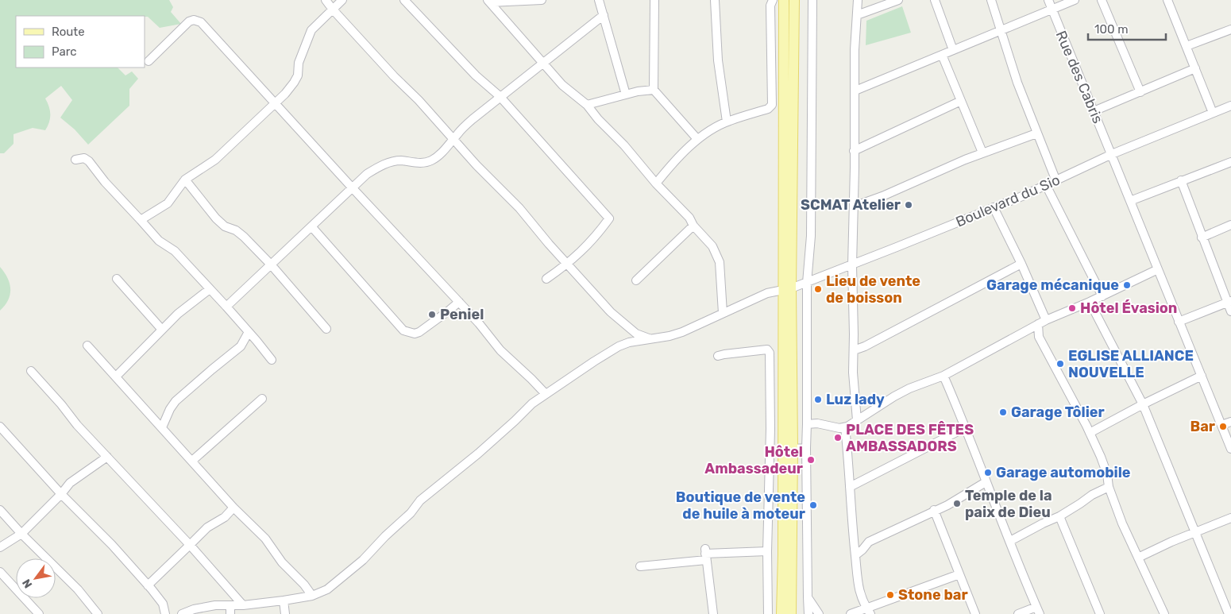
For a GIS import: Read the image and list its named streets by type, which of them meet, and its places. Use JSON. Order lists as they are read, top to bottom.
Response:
{
  "streets": {
    "street": ["Rue des Cabris", "Boulevard du Sio"]
  },
  "crossings": [
    ["Rue des Cabris", "Boulevard du Sio"]
  ],
  "places": [
    "SCMAT Atelier",
    "Garage mécanique",
    "Lieu de vente de boisson",
    "Hôtel Évasion",
    "Peniel",
    "EGLISE ALLIANCE NOUVELLE",
    "Luz lady",
    "Garage Tôlier",
    "Bar",
    "PLACE DES FÊTES AMBASSADORS",
    "Hôtel Ambassadeur",
    "Garage automobile",
    "Temple de la paix de Dieu",
    "Boutique de vente de huile à moteur",
    "Stone bar"
  ],
  "legend": ["Route", "Parc"],
  "scale_bar": "100 m",
  "north": "bottom left"
}
